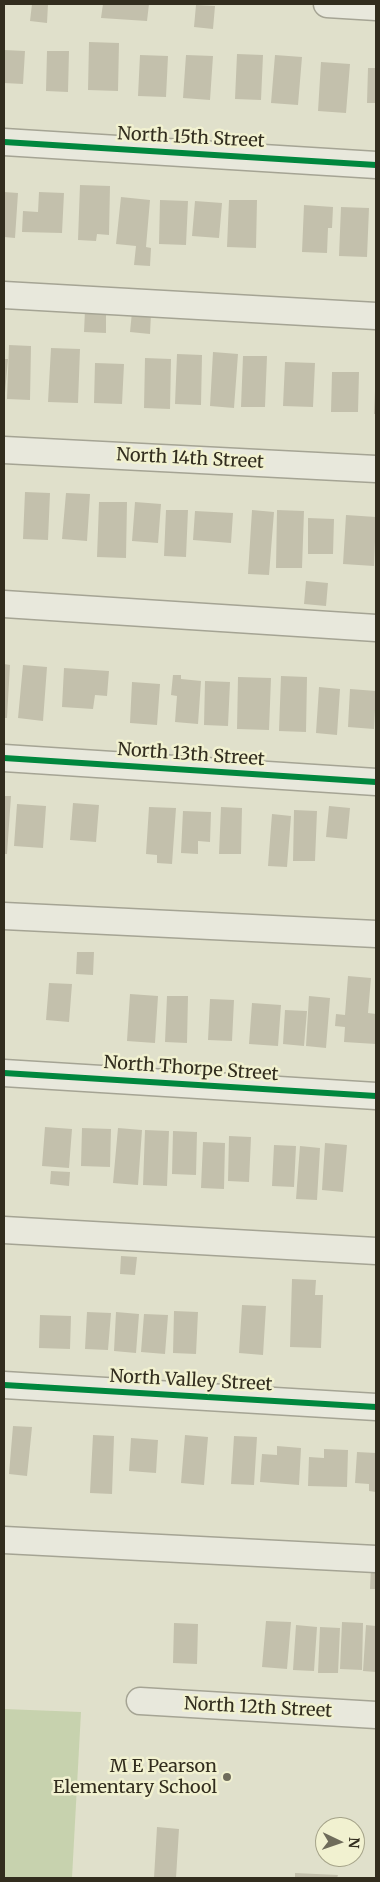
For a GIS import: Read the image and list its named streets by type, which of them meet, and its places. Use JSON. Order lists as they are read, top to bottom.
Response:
{
  "streets": {
    "street": [
      "North 15th Street",
      "North 14th Street",
      "North 13th Street",
      "North Thorpe Street",
      "North Valley Street",
      "North 12th Street"
    ]
  },
  "places": ["M E Pearson Elementary School"],
  "north": "right"
}
